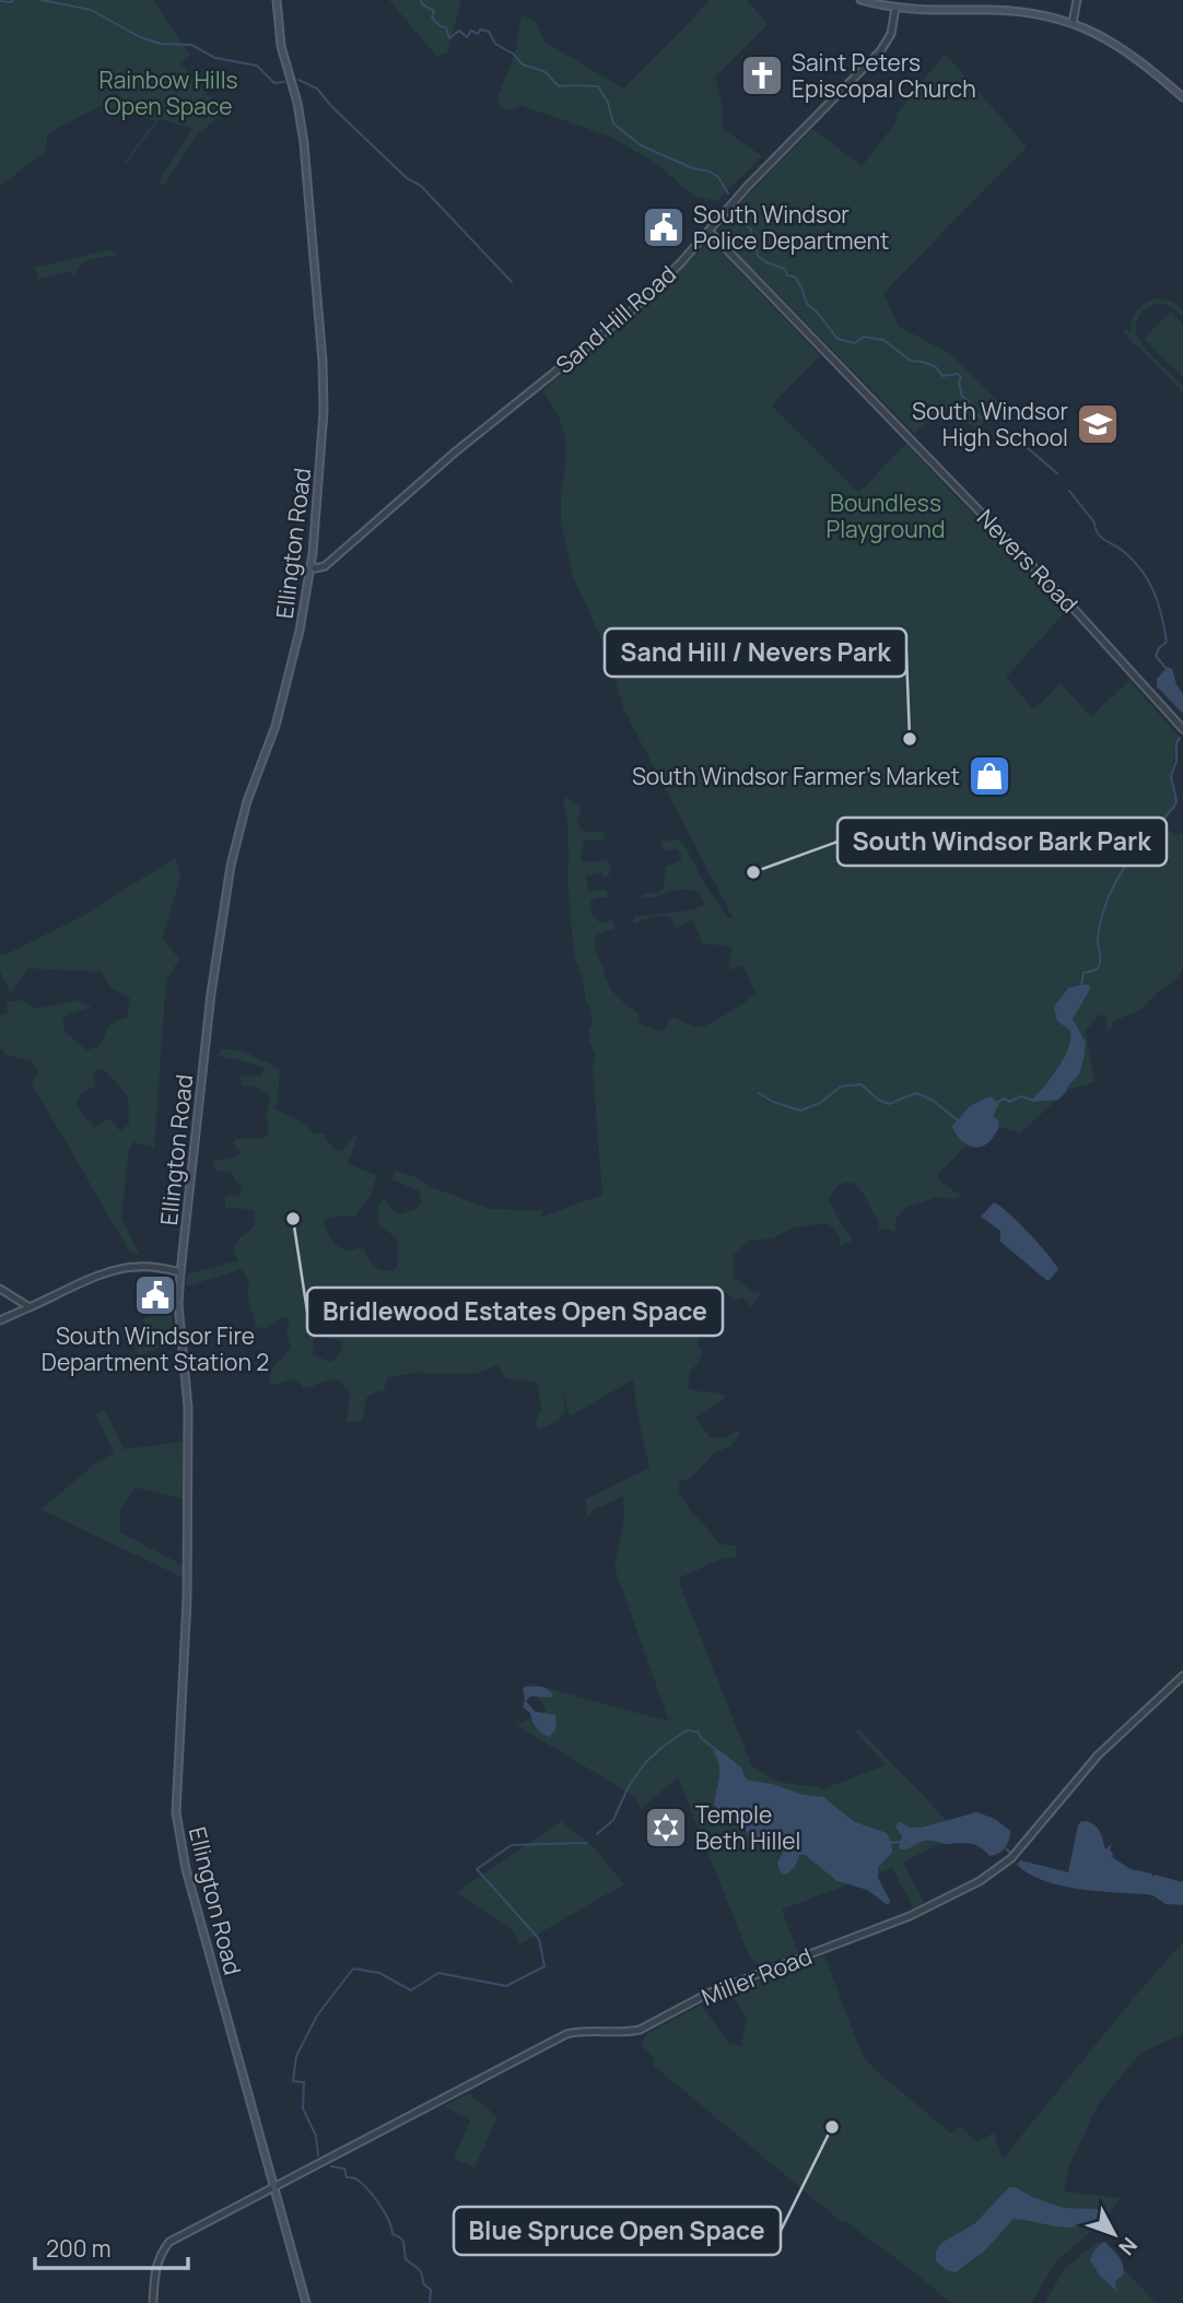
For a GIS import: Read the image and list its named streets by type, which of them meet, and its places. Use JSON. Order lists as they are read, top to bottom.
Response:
{
  "streets": {
    "main road": ["Ellington Road"],
    "street": ["Sand Hill Road", "Nevers Road", "Miller Road"]
  },
  "crossings": [
    ["Sand Hill Road", "Ellington Road"],
    ["Sand Hill Road", "Nevers Road"],
    ["Ellington Road", "Miller Road"]
  ],
  "parks": ["Rainbow Hills Open Space", "Boundless Playground"],
  "places": {
    "church": ["Saint Peters Episcopal Church"],
    "public building": ["South Windsor Police Department", "South Windsor Fire Department Station 2"],
    "school or university": ["South Windsor High School"],
    "other": [
      "Sand Hill / Nevers Park",
      "South Windsor Bark Park",
      "Bridlewood Estates Open Space",
      "Blue Spruce Open Space"
    ],
    "shop": ["South Windsor Farmer's Market"],
    "synagogue": ["Temple Beth Hillel"]
  },
  "scale_bar": "200 m",
  "north": "bottom right"
}
